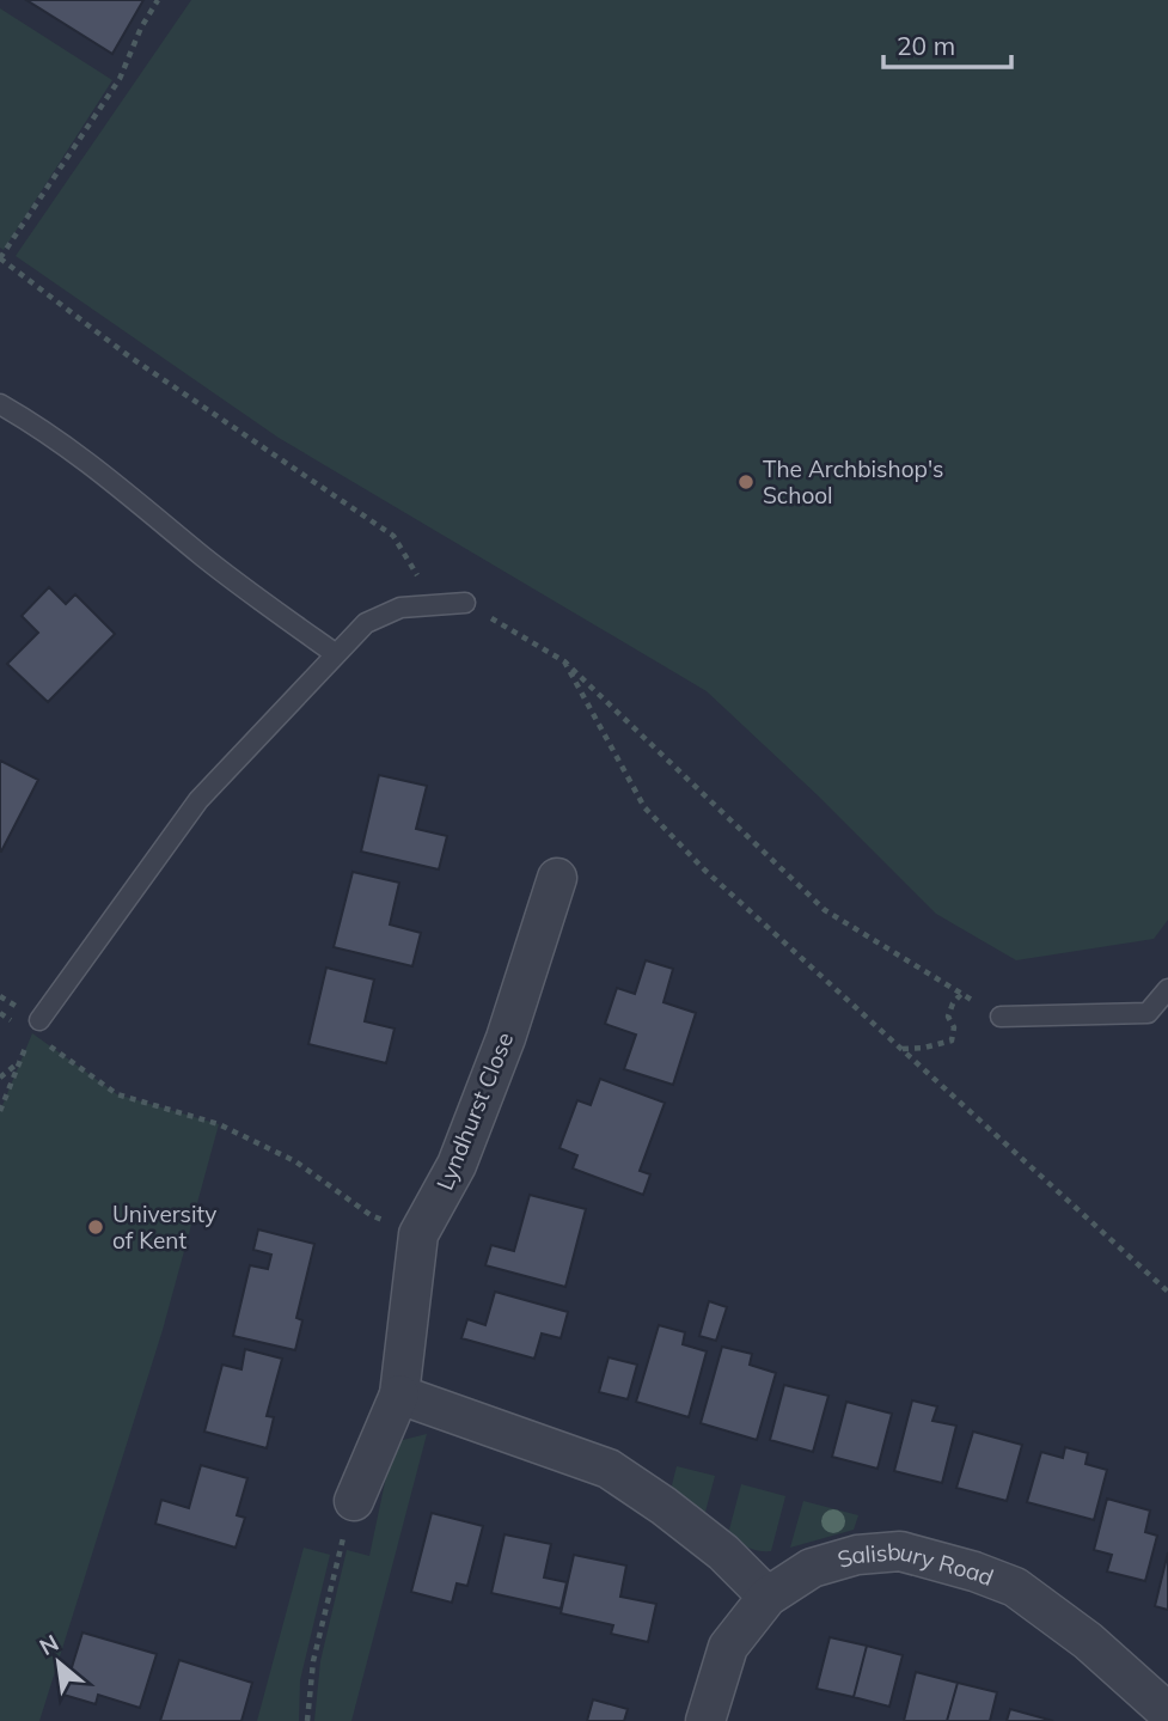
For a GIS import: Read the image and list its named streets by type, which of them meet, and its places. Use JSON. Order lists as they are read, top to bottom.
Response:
{
  "streets": {
    "street": ["Lyndhurst Close", "Salisbury Road"]
  },
  "places": ["The Archbishop's School", "University of Kent"],
  "scale_bar": "20 m",
  "north": "top left"
}
